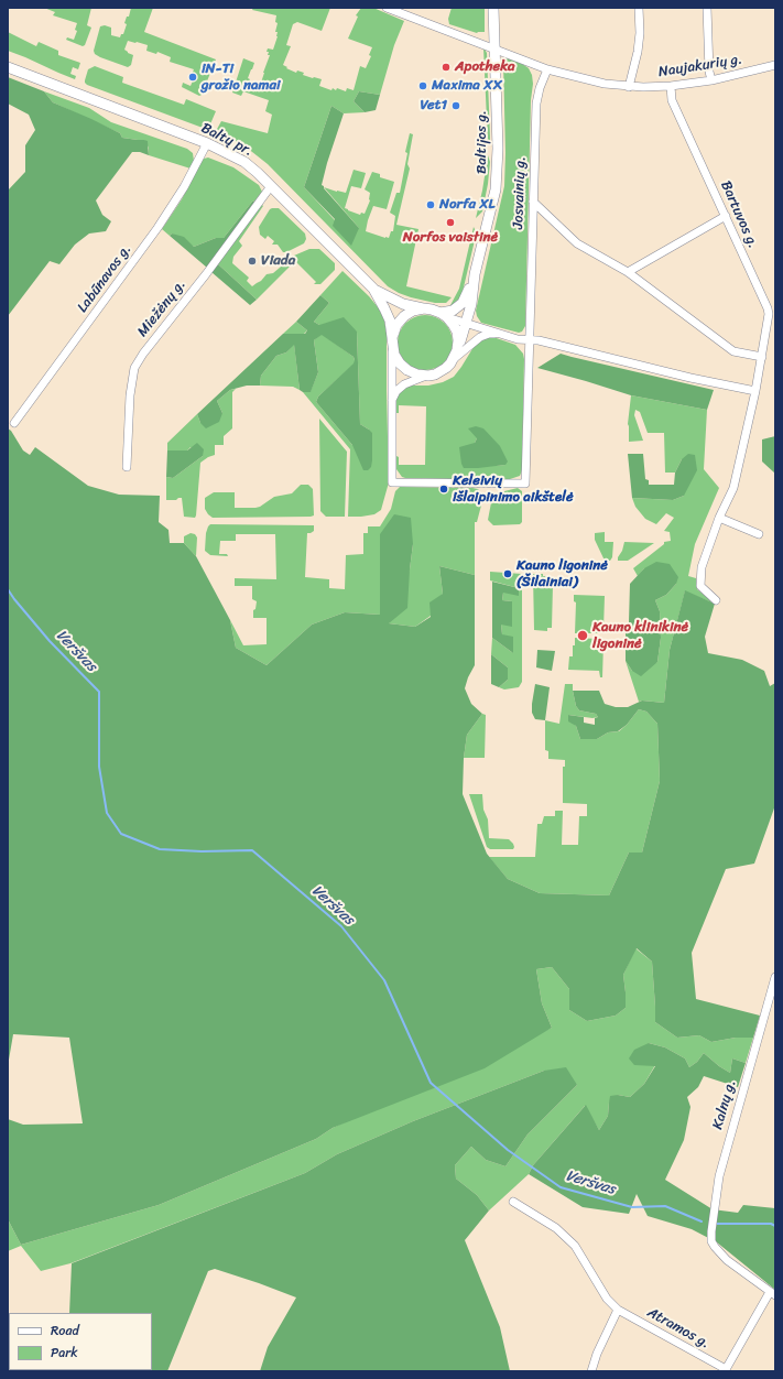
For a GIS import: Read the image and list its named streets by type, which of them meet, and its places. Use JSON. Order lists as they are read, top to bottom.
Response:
{
  "streets": {
    "street": [
      "Naujakurių g.",
      "Baltų pr.",
      "Baltijos g.",
      "Josvainių g.",
      "Bartuvos g.",
      "Labūnavos g.",
      "Miežėnų g.",
      "Kalnų g.",
      "Atramos g."
    ]
  },
  "crossings": [
    ["Naujakurių g.", "Bartuvos g."],
    ["Baltų pr.", "Baltijos g."],
    ["Baltų pr.", "Labūnavos g."],
    ["Baltų pr.", "Miežėnų g."]
  ],
  "water": ["Veršvas"],
  "places": [
    "Apotheka",
    "iN-Ti grožio namai",
    "Maxima XX",
    "Vet1",
    "Norfa XL",
    "Norfos vaistinė",
    "Viada",
    "Keleivių išlaipinimo aikštelė",
    "Kauno ligoninė (Šilainiai)",
    "Kauno klinikinė ligoninė"
  ],
  "legend": ["Road", "Park"]
}
